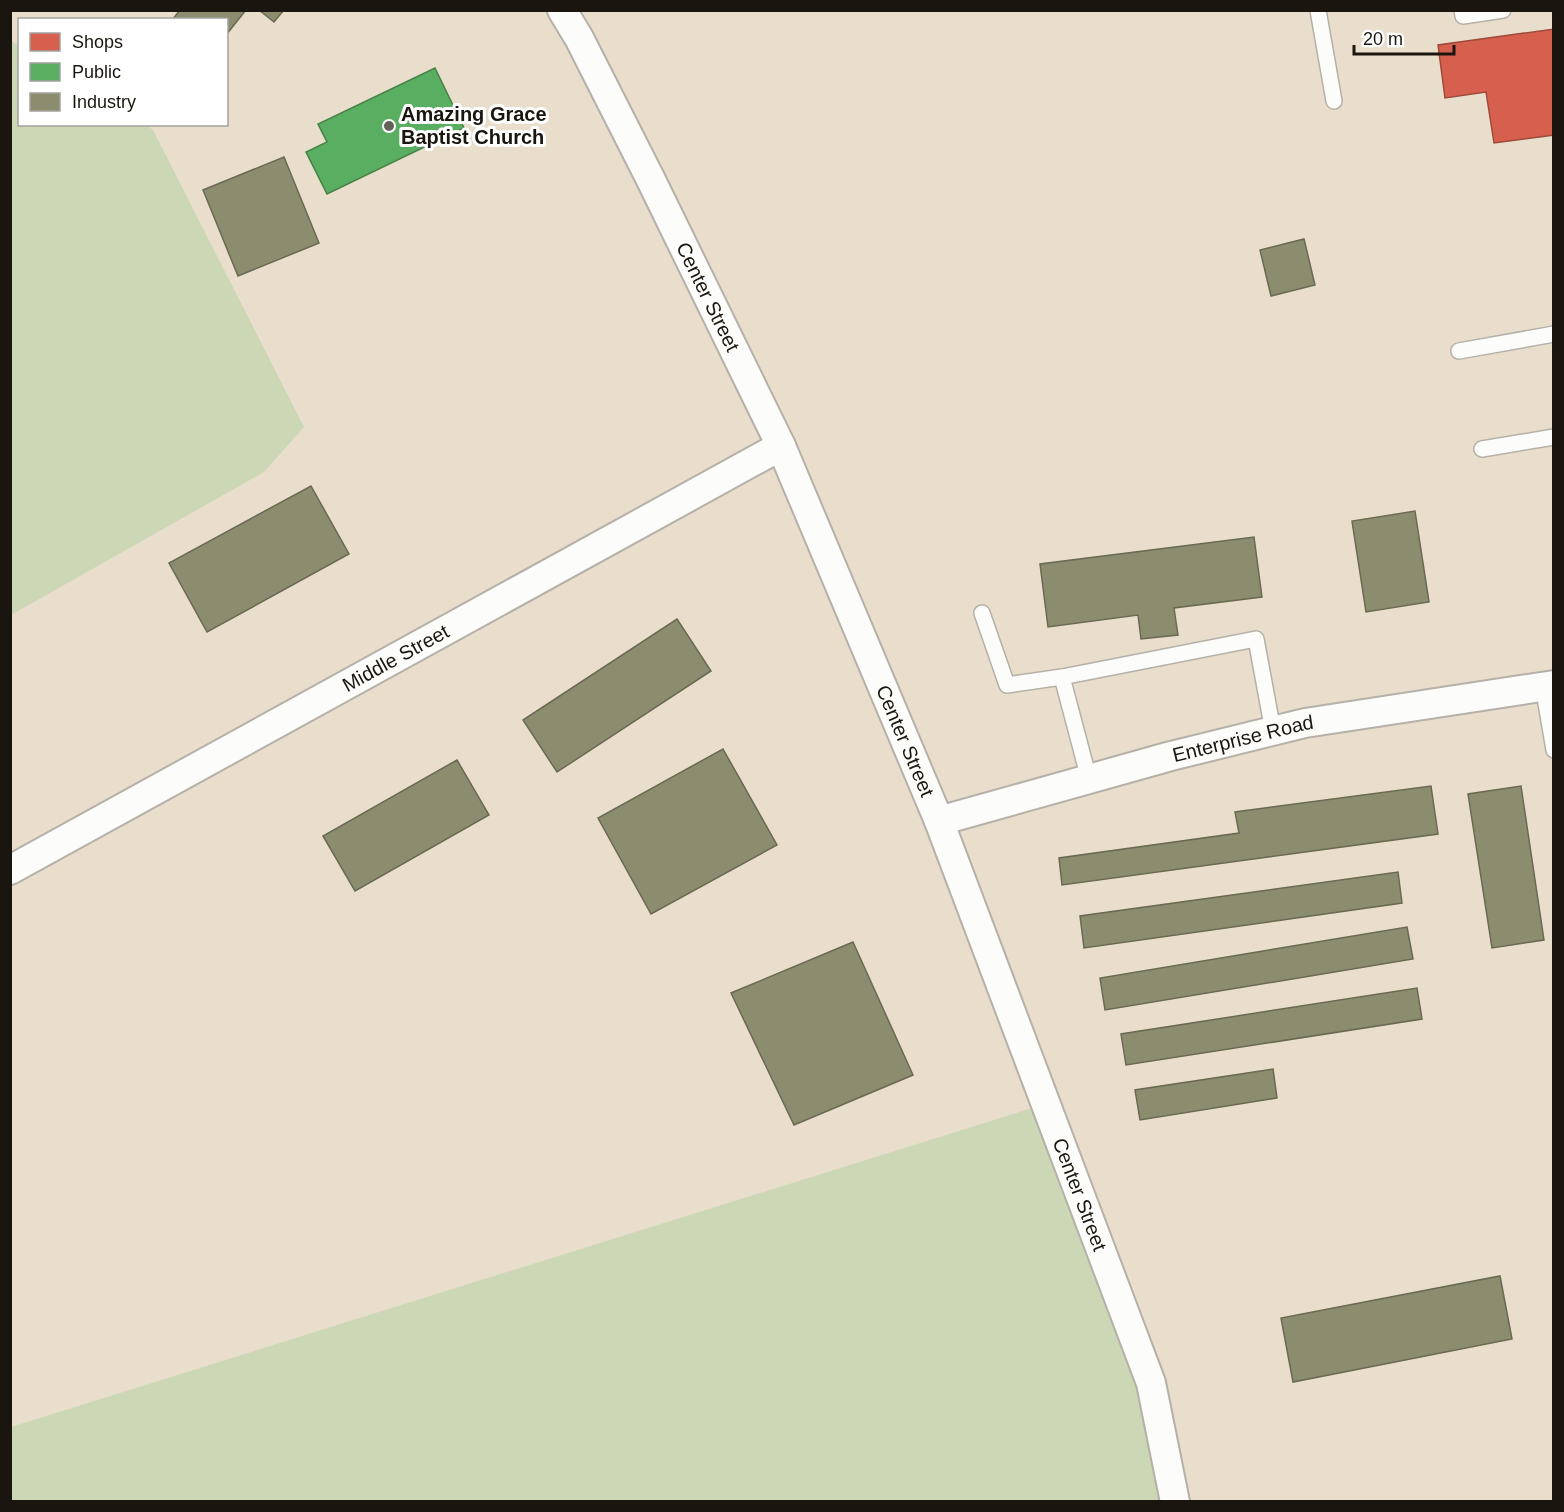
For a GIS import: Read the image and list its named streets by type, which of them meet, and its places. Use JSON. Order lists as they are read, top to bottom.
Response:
{
  "streets": {
    "street": ["Center Street", "Middle Street", "Enterprise Road"]
  },
  "crossings": [
    ["Center Street", "Middle Street"],
    ["Center Street", "Enterprise Road"]
  ],
  "places": ["Amazing Grace Baptist Church"],
  "legend": ["Shops", "Public", "Industry"],
  "scale_bar": "20 m"
}
